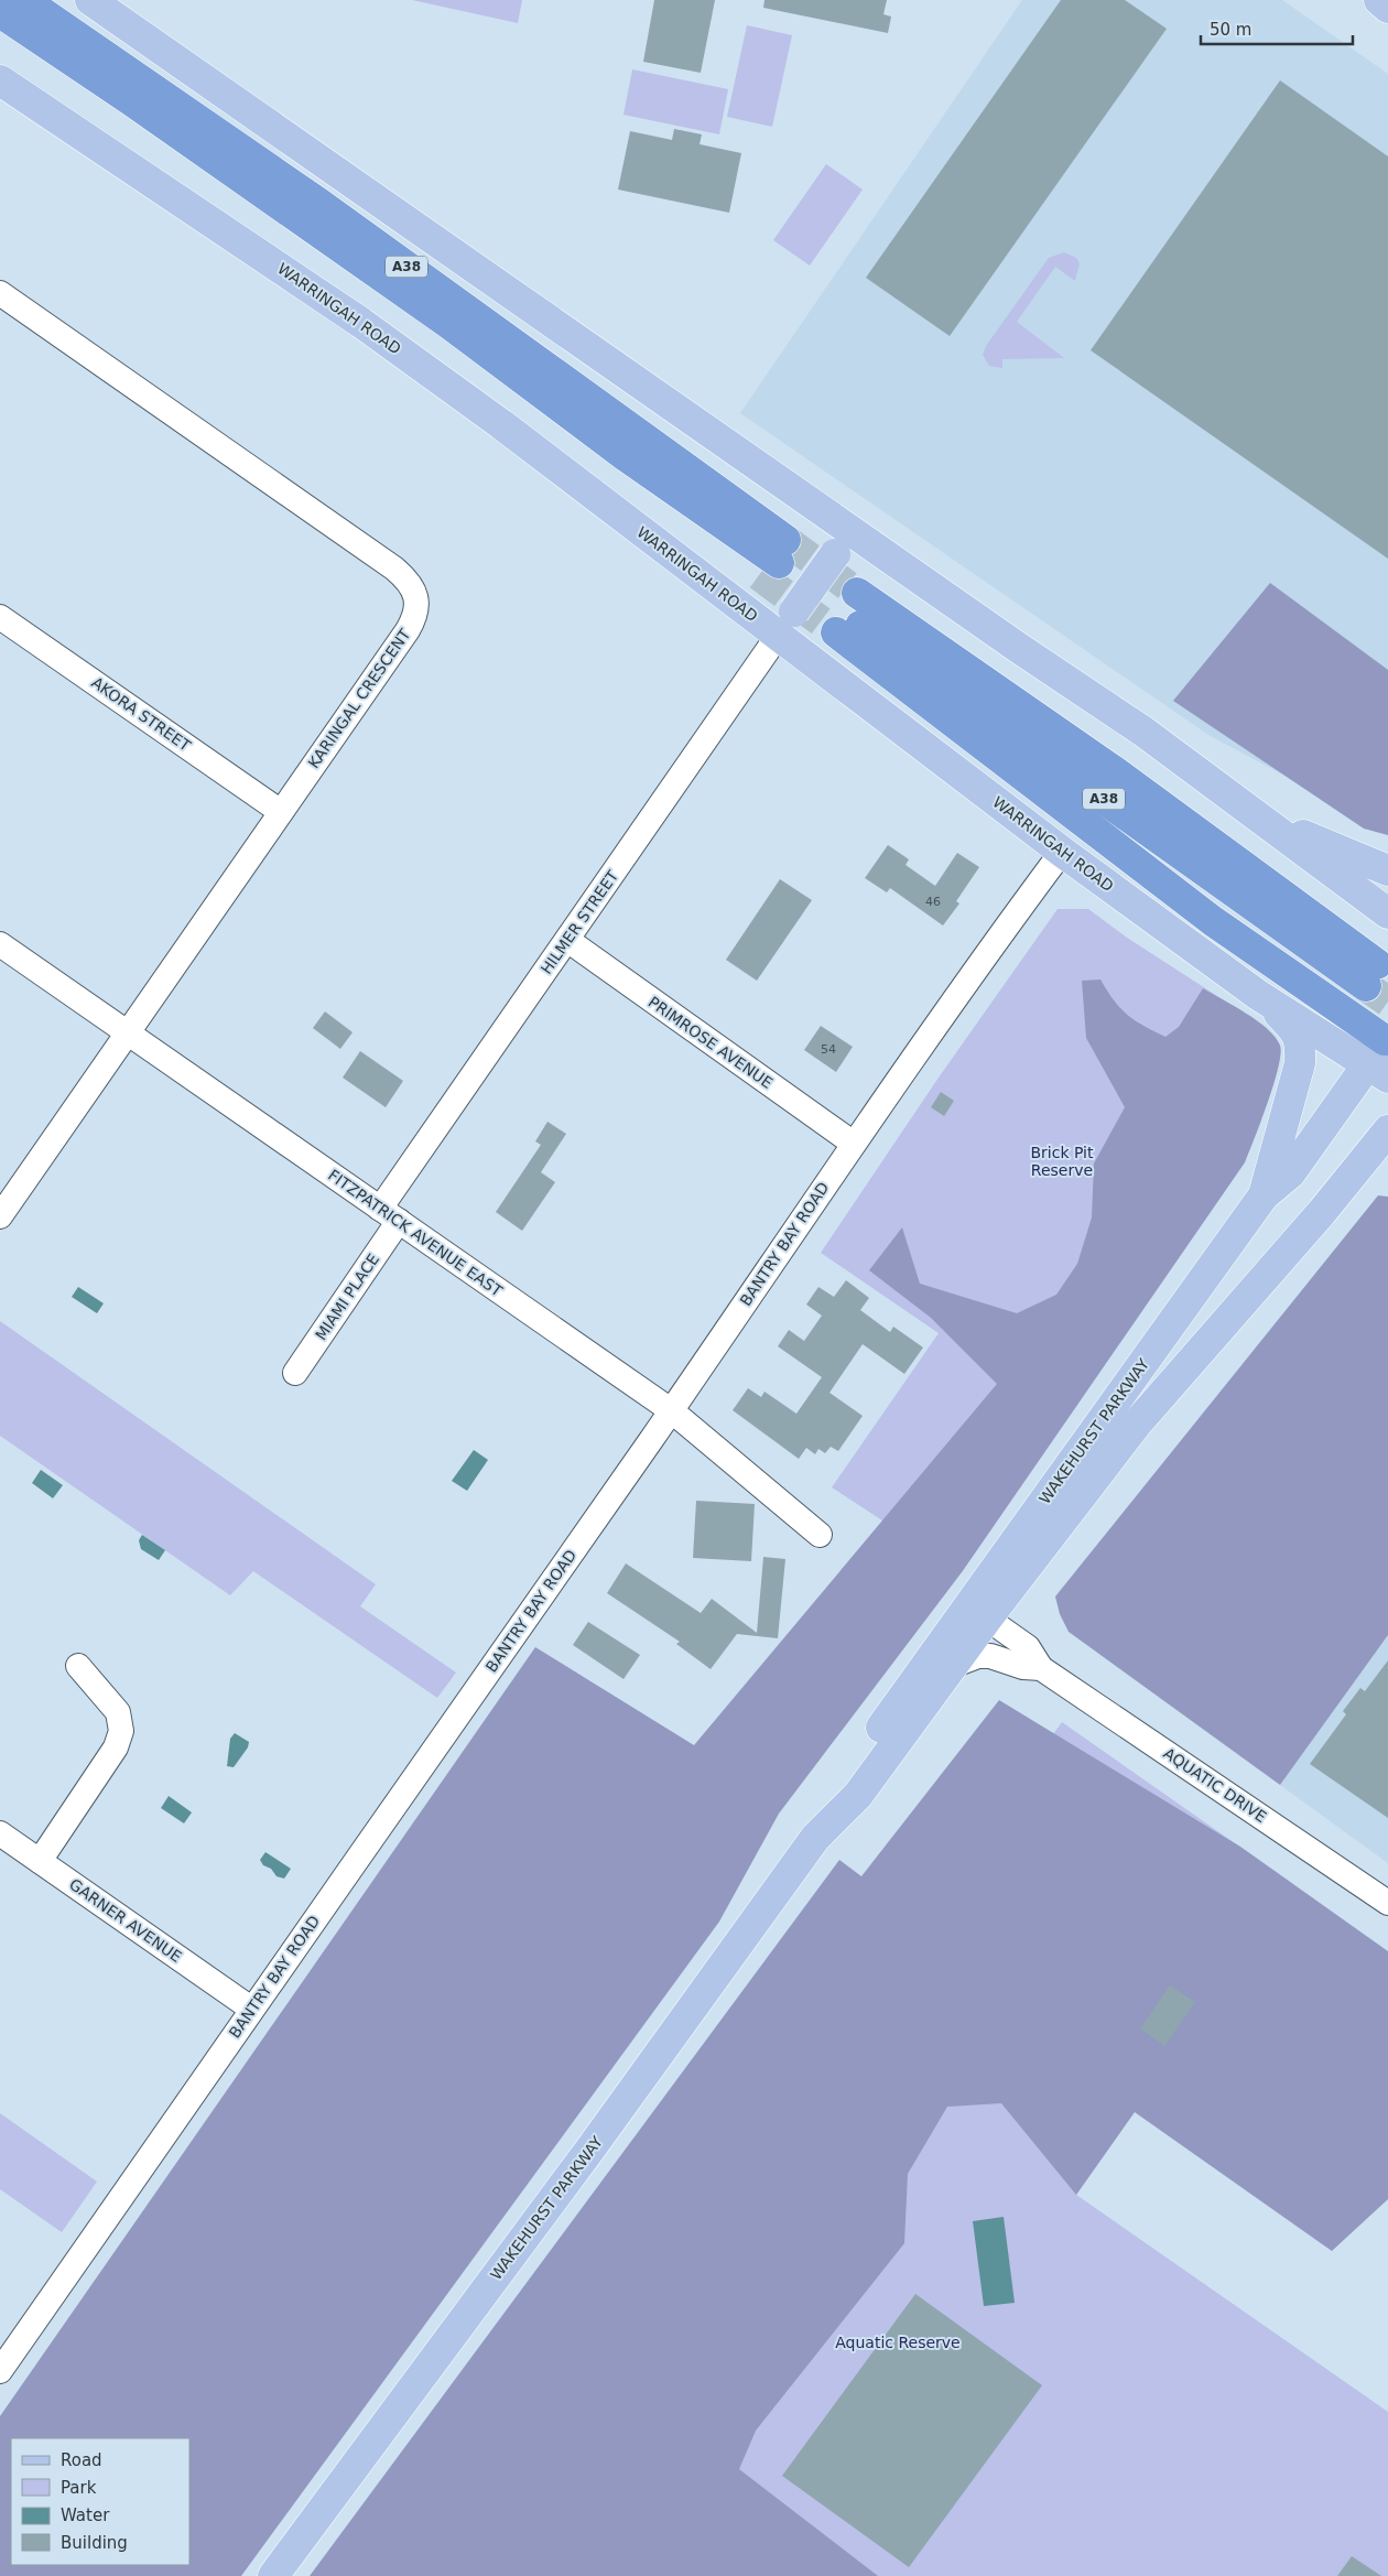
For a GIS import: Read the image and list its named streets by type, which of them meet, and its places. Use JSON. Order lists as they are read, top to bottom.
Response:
{
  "streets": {
    "highway": ["A38"],
    "main road": ["WARRINGAH ROAD", "WAKEHURST PARKWAY"],
    "street": [
      "KARINGAL CRESCENT",
      "AKORA STREET",
      "HILMER STREET",
      "PRIMROSE AVENUE",
      "FITZPATRICK AVENUE EAST",
      "BANTRY BAY ROAD",
      "MIAMI PLACE",
      "AQUATIC DRIVE",
      "GARNER AVENUE"
    ]
  },
  "crossings": [
    ["A38", "WAKEHURST PARKWAY"],
    ["WARRINGAH ROAD", "HILMER STREET"],
    ["WARRINGAH ROAD", "BANTRY BAY ROAD"],
    ["WARRINGAH ROAD", "WAKEHURST PARKWAY"],
    ["KARINGAL CRESCENT", "AKORA STREET"],
    ["KARINGAL CRESCENT", "FITZPATRICK AVENUE EAST"],
    ["HILMER STREET", "PRIMROSE AVENUE"],
    ["HILMER STREET", "FITZPATRICK AVENUE EAST"],
    ["HILMER STREET", "MIAMI PLACE"],
    ["PRIMROSE AVENUE", "BANTRY BAY ROAD"],
    ["FITZPATRICK AVENUE EAST", "BANTRY BAY ROAD"],
    ["FITZPATRICK AVENUE EAST", "MIAMI PLACE"],
    ["BANTRY BAY ROAD", "GARNER AVENUE"],
    ["WAKEHURST PARKWAY", "AQUATIC DRIVE"]
  ],
  "parks": ["Brick Pit Reserve", "Aquatic Reserve"],
  "house_numbers": ["46", "54"],
  "legend": [
    "Road",
    "Park",
    "Water",
    "Building"
  ],
  "scale_bar": "50 m"
}
